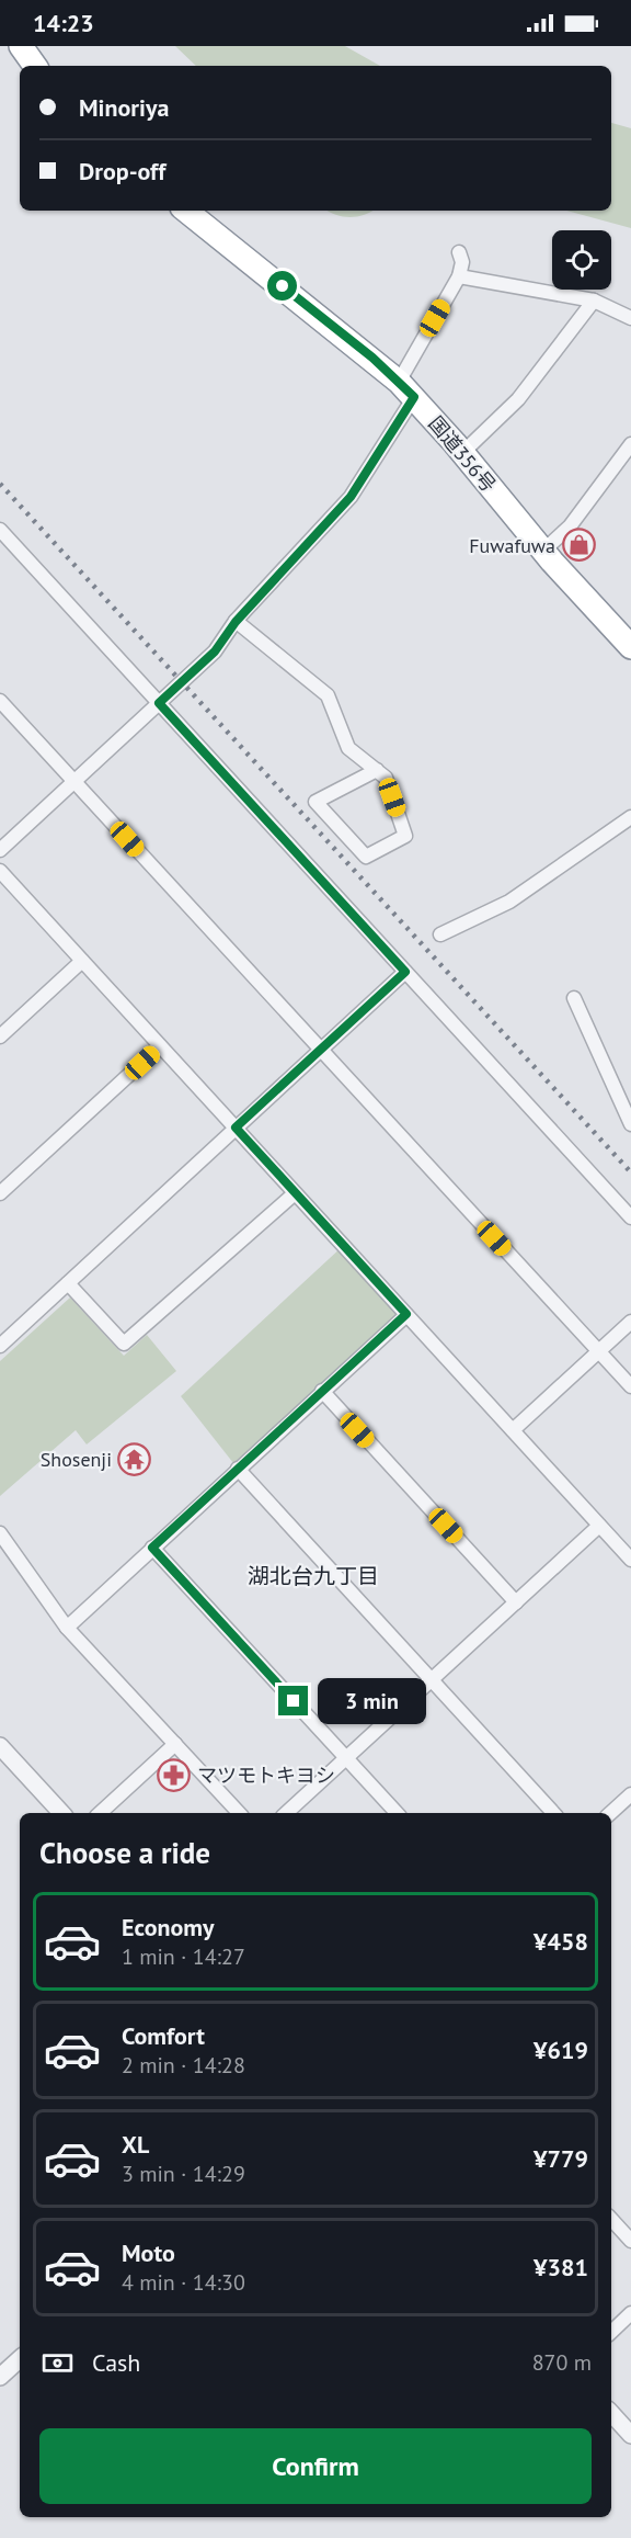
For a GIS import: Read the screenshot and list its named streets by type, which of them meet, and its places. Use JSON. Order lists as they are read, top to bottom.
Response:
{
  "streets": {
    "highway": ["国道356号"]
  },
  "districts": ["湖北台九丁目"],
  "places": {
    "shop": ["Fuwafuwa"],
    "temple": ["Shosenji"],
    "pharmacy": ["マツモトキヨシ"]
  },
  "page": {
    "status": "14:23",
    "banner": ["Minoriya", "Drop-off"],
    "bubble": "3 min",
    "heading": "Choose a ride",
    "list": [
      {
        "name": "Economy",
        "note": "1 min · 14:27",
        "value": "¥458"
      },
      {
        "name": "Comfort",
        "note": "2 min · 14:28",
        "value": "¥619"
      },
      {
        "name": "XL",
        "note": "3 min · 14:29",
        "value": "¥779"
      },
      {
        "name": "Moto",
        "note": "4 min · 14:30",
        "value": "¥381"
      }
    ],
    "pay": ["Cash", "870 m"],
    "buttons": "Confirm"
  }
}
